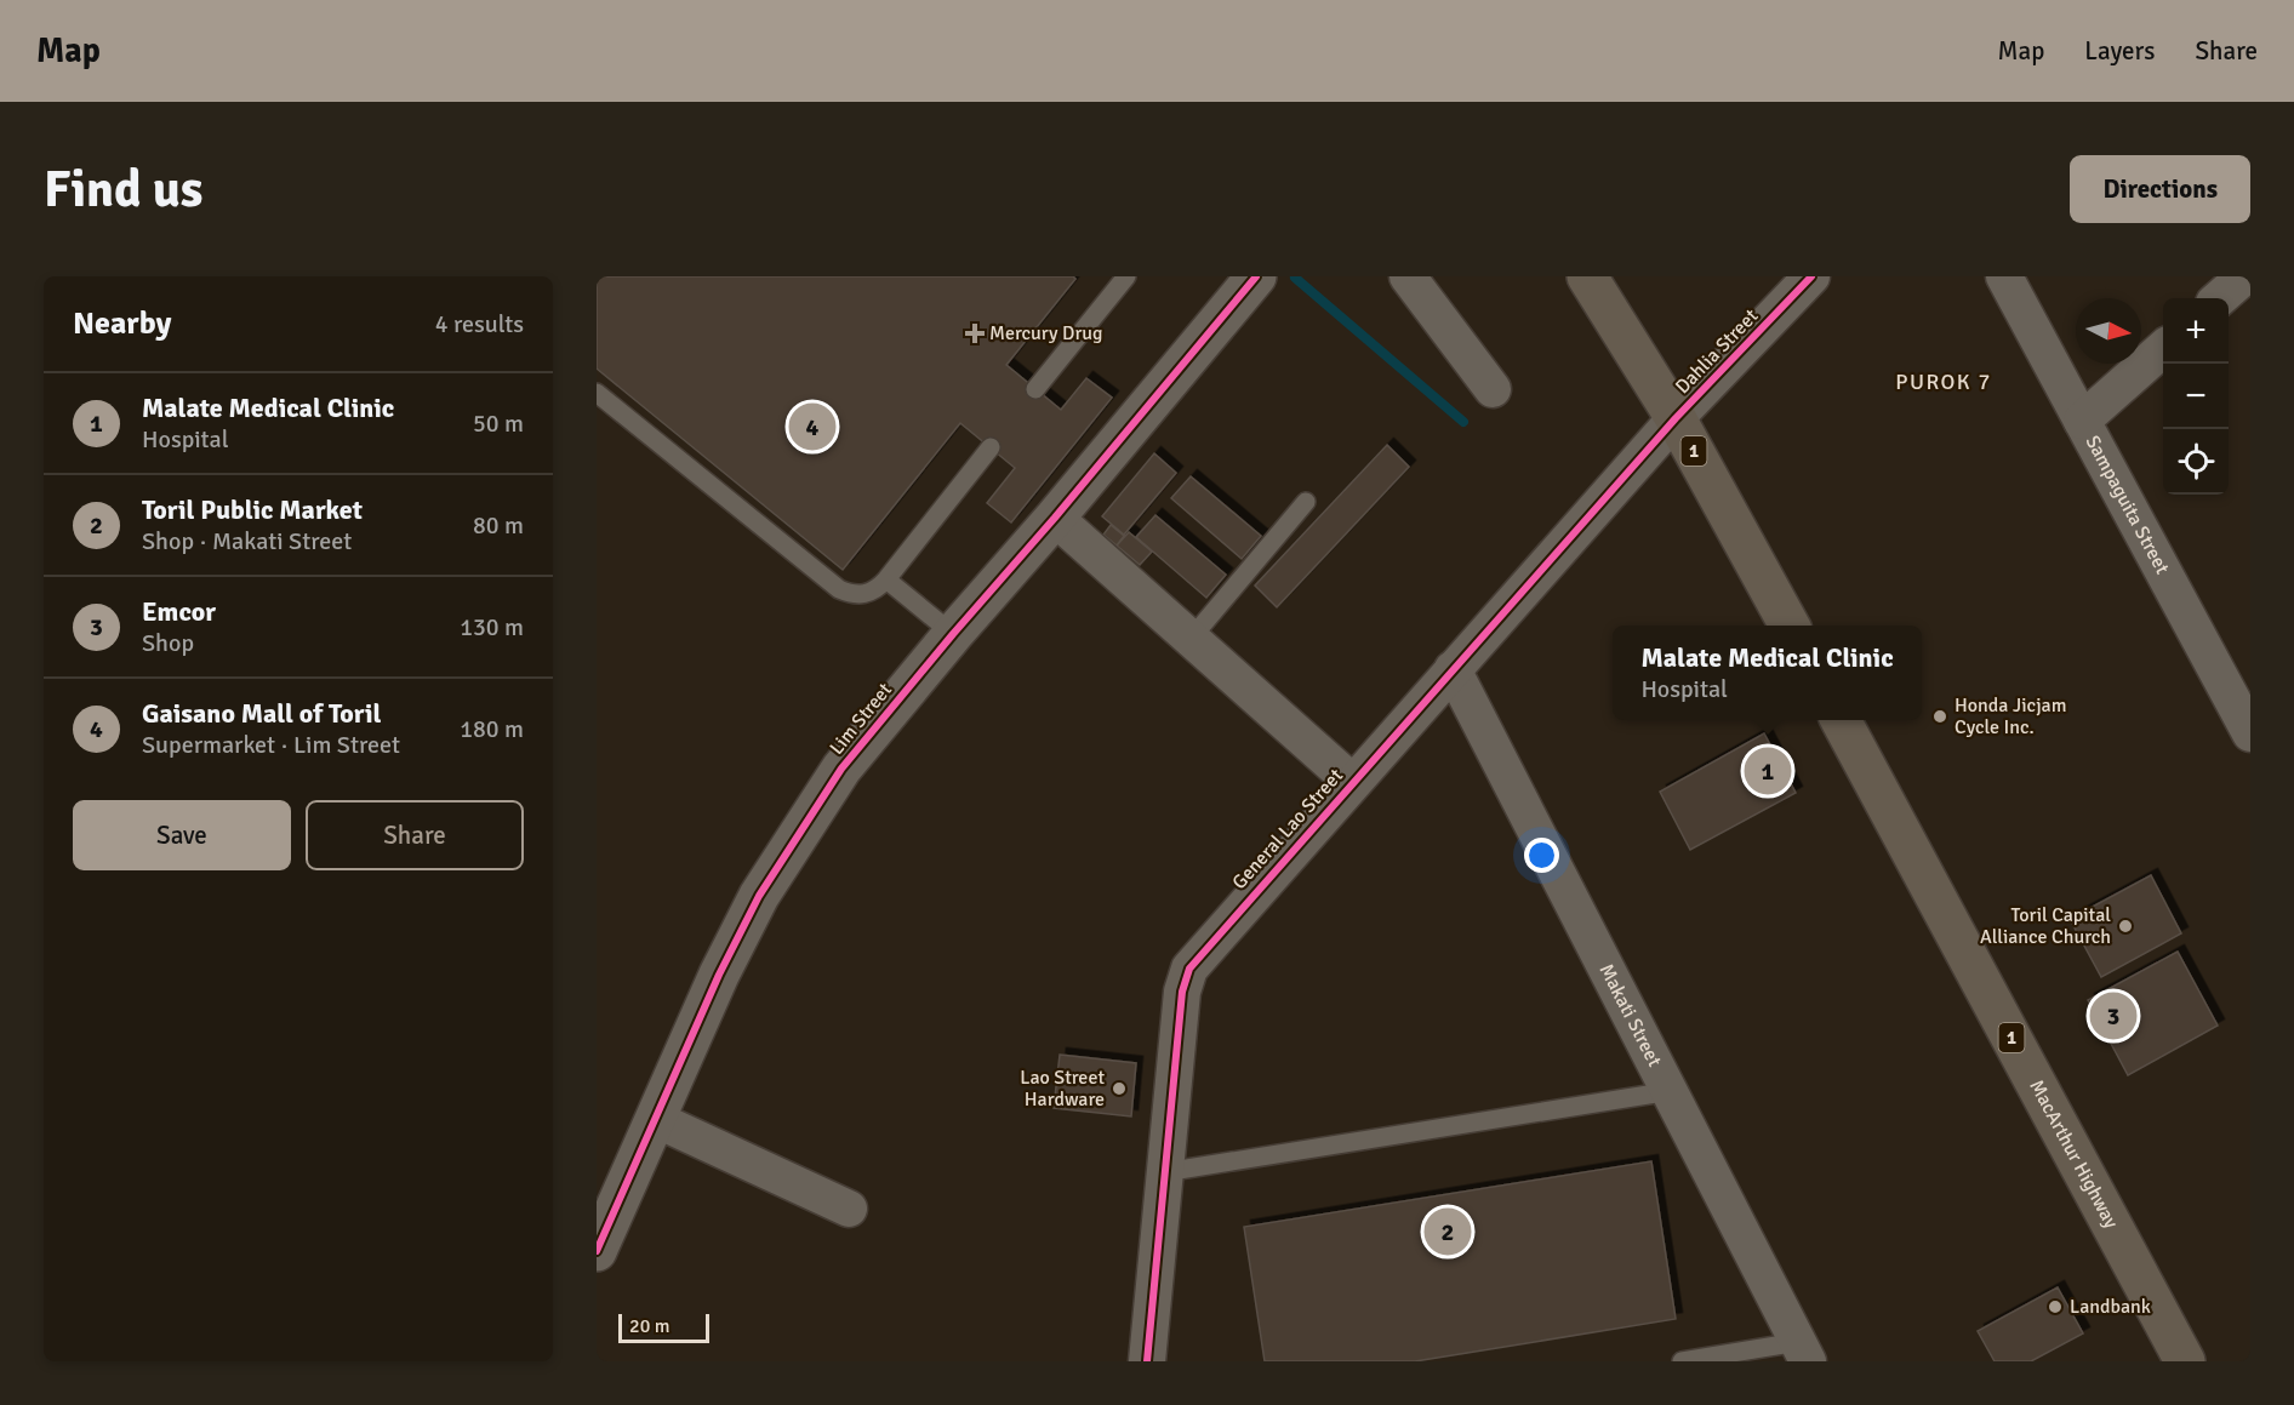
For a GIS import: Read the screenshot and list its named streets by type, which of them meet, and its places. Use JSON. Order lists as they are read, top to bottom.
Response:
{
  "streets": {
    "highway": ["1", "MacArthur Highway"],
    "street": [
      "Dahlia Street",
      "Sampaguita Street",
      "Lim Street",
      "General Lao Street",
      "Makati Street"
    ]
  },
  "crossings": [
    ["Dahlia Street", "1"],
    ["Dahlia Street", "General Lao Street"],
    ["1", "General Lao Street"],
    ["General Lao Street", "Makati Street"]
  ],
  "districts": ["PUROK 7"],
  "places": {
    "health": ["Mercury Drug"],
    "other": [
      "Honda Jicjam Cycle Inc.",
      "Toril Capital Alliance Church",
      "Lao Street Hardware",
      "Landbank"
    ]
  },
  "scale_bar": "20 m",
  "north": "right",
  "page": {
    "header": "Map",
    "nav": ["Map", "Layers", "Share"],
    "buttons": [
      "Directions",
      ["Save", "Share"]
    ],
    "title": "Find us",
    "heading": ["Nearby", "4 results"],
    "map_buttons": ["+", "−"],
    "list": [
      {
        "mark": "1",
        "name": "Malate Medical Clinic",
        "note": "Hospital",
        "value": "50 m"
      },
      {
        "mark": "2",
        "name": "Toril Public Market",
        "note": "Shop · Makati Street",
        "value": "80 m"
      },
      {
        "mark": "3",
        "name": "Emcor",
        "note": "Shop",
        "value": "130 m"
      },
      {
        "mark": "4",
        "name": "Gaisano Mall of Toril",
        "note": "Supermarket · Lim Street",
        "value": "180 m"
      }
    ],
    "pins": [
      "4",
      "1",
      "3",
      "2"
    ],
    "popup": ["Malate Medical Clinic", "Hospital"],
    "scale": "20 m"
  }
}
